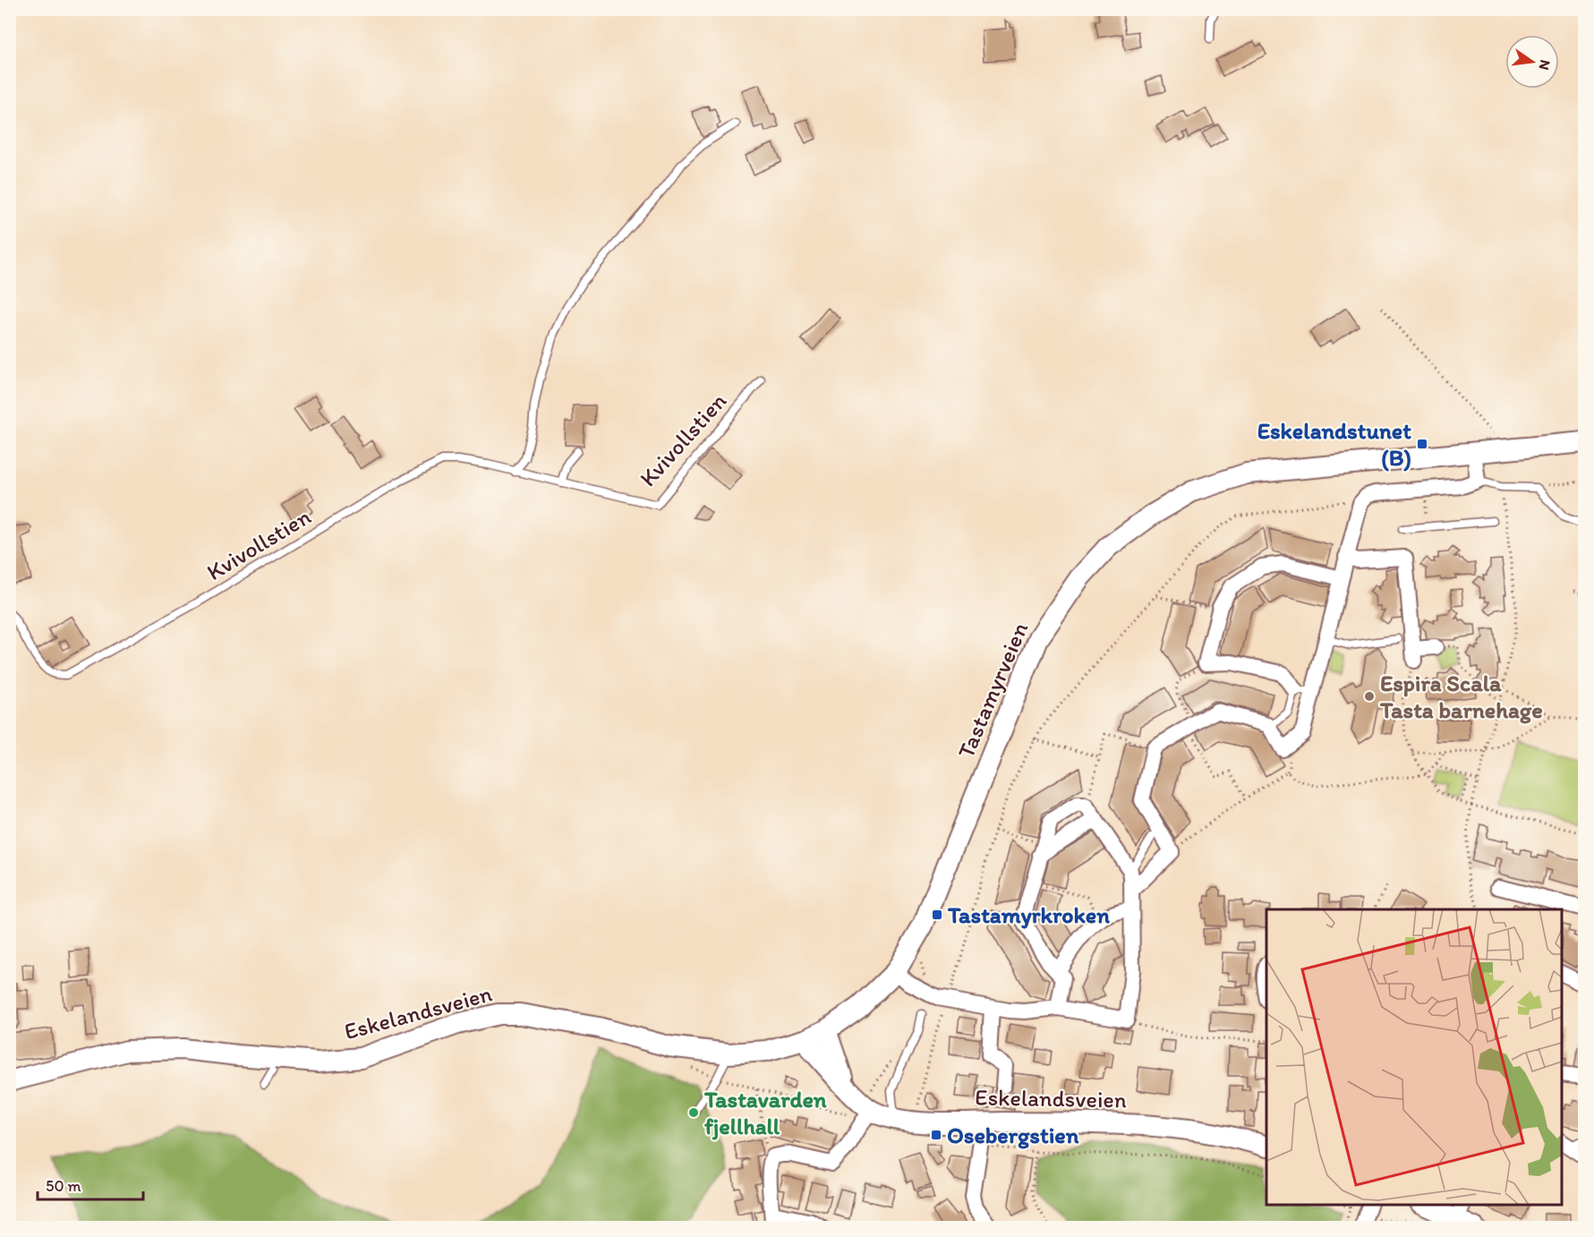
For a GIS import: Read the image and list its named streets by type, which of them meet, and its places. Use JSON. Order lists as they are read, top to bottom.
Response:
{
  "streets": {
    "main road": ["Tastamyrveien", "Eskelandsveien"],
    "lane": ["Kvivollstien"]
  },
  "crossings": [
    ["Tastamyrveien", "Eskelandsveien"]
  ],
  "places": {
    "transit": ["Eskelandstunet (B)", "Tastamyrkroken", "Osebergstien"],
    "other": ["Espira Scala Tasta barnehage", "Tastavarden fjellhall"]
  },
  "scale_bar": "50 m",
  "north": "right"
}
